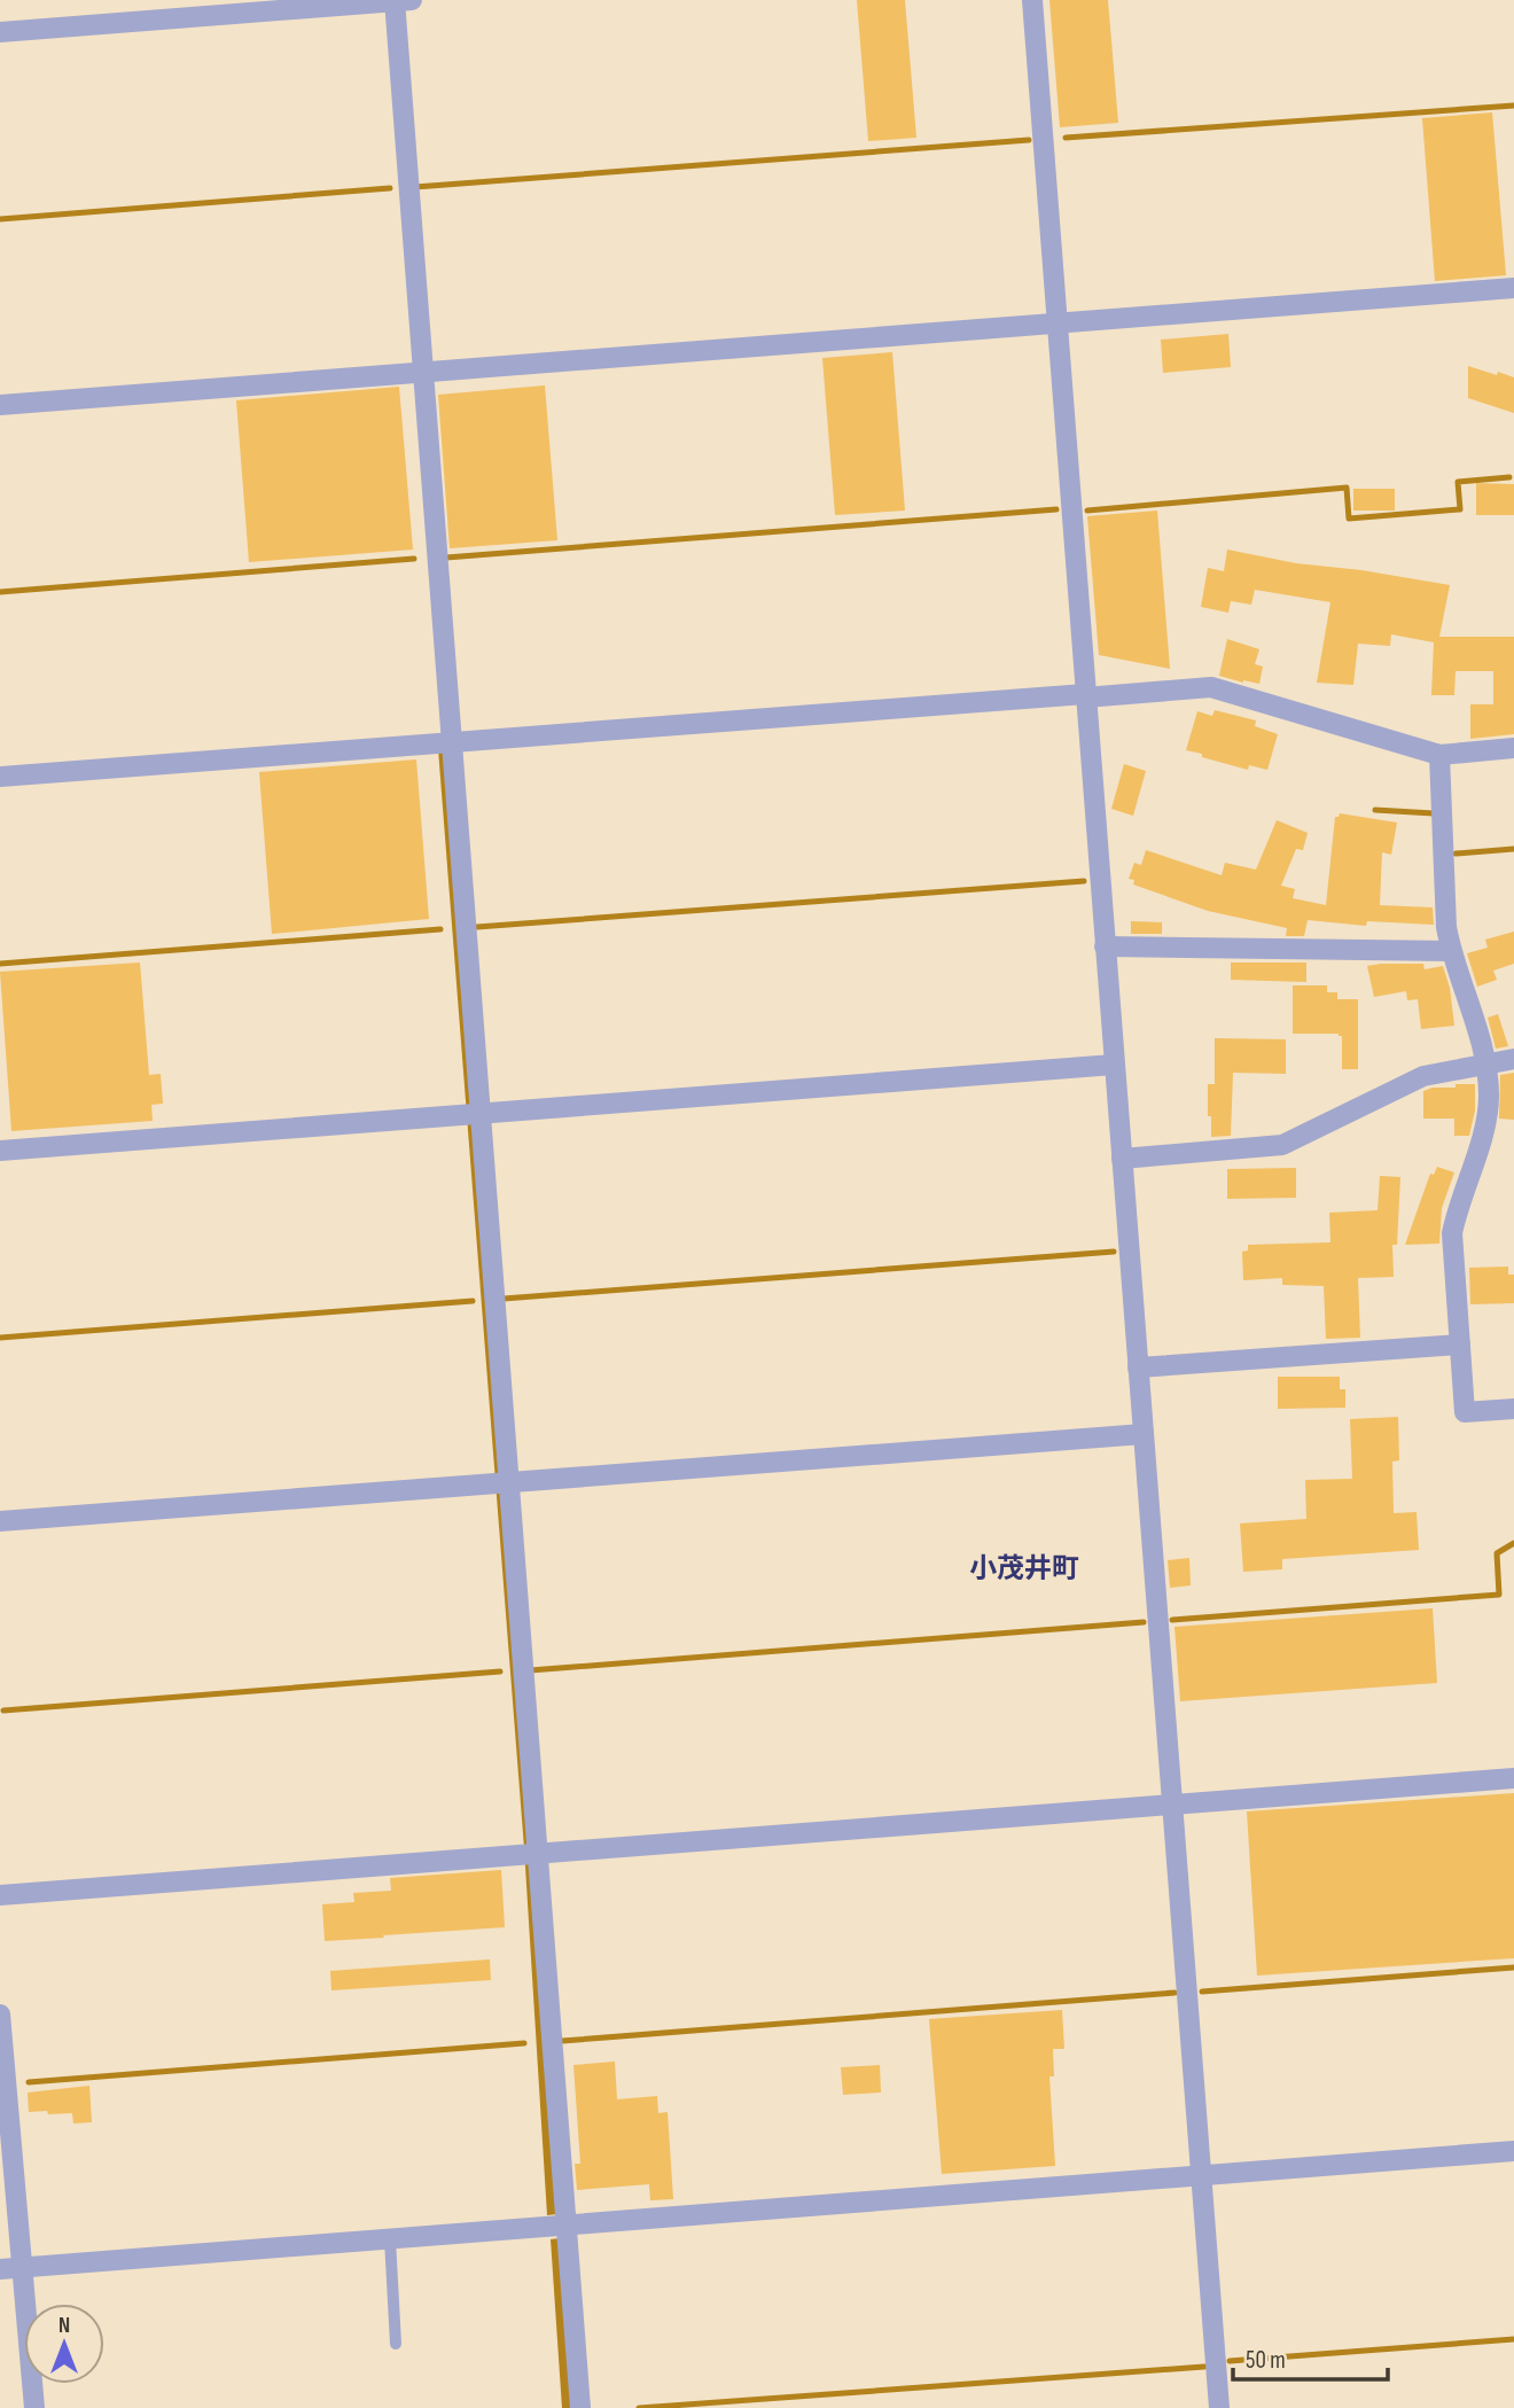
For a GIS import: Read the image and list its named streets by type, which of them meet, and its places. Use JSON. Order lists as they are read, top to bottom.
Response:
{
  "districts": ["小茂井町"],
  "scale_bar": "50 m",
  "north": "top"
}
